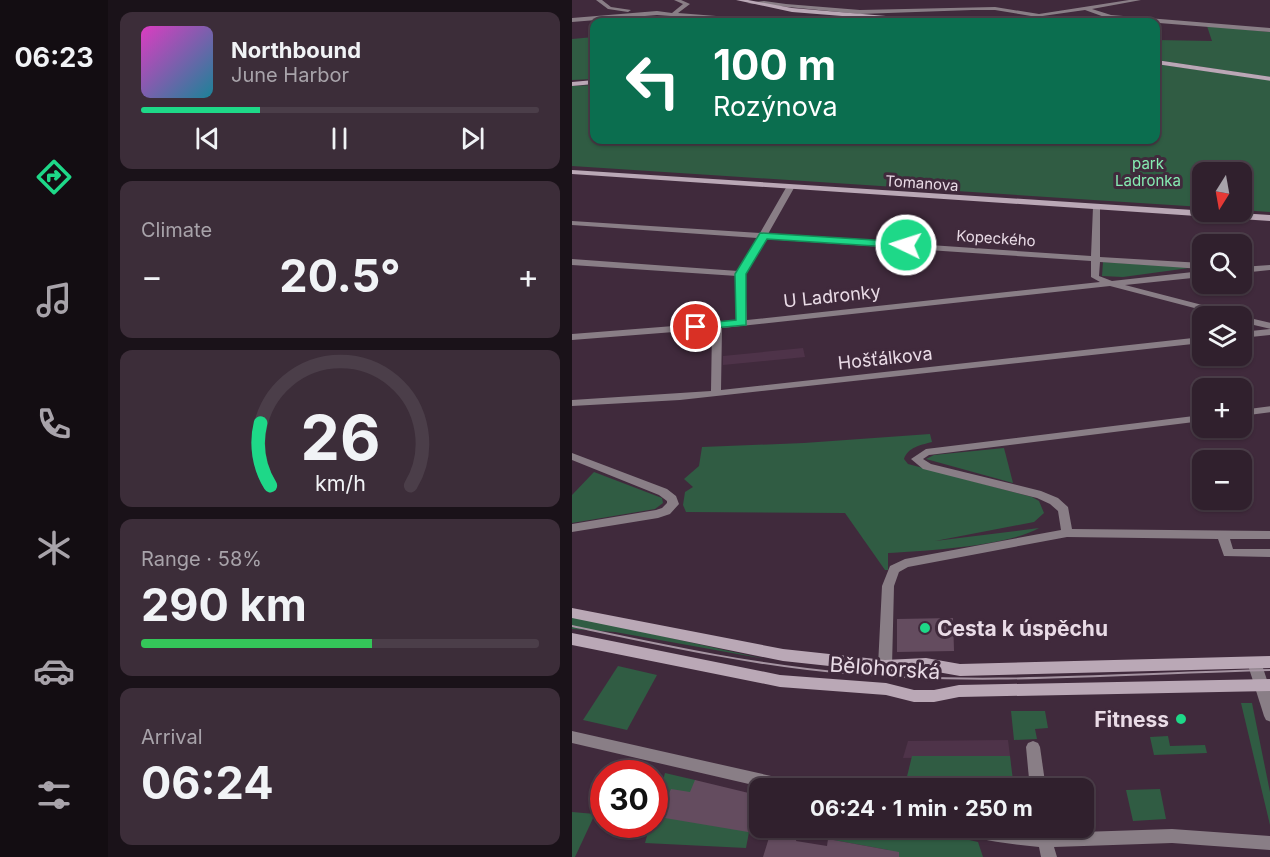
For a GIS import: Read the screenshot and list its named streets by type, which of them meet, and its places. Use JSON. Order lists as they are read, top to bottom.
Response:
{
  "streets": {
    "street": [
      "Tomanova",
      "Kopeckého",
      "U Ladronky",
      "Hošťálkova",
      "Bělohorská"
    ]
  },
  "parks": ["park Ladronka"],
  "places": ["Cesta k úspěchu", "Fitness"],
  "north": "bottom",
  "page": {
    "tabs": "06:23",
    "turn": ["100 m", "Rozýnova"],
    "song": ["Northbound", "June Harbor"],
    "map_buttons": ["+", "−"],
    "tile": [
      "Climate",
      ["Range · 58%", "290 km"],
      ["Arrival", "06:24"]
    ],
    "heat": ["−", "20.5°", "+"],
    "limit": "30",
    "trip": "06:24 · 1 min · 250 m",
    "gauge": ["26", "km/h"]
  }
}
